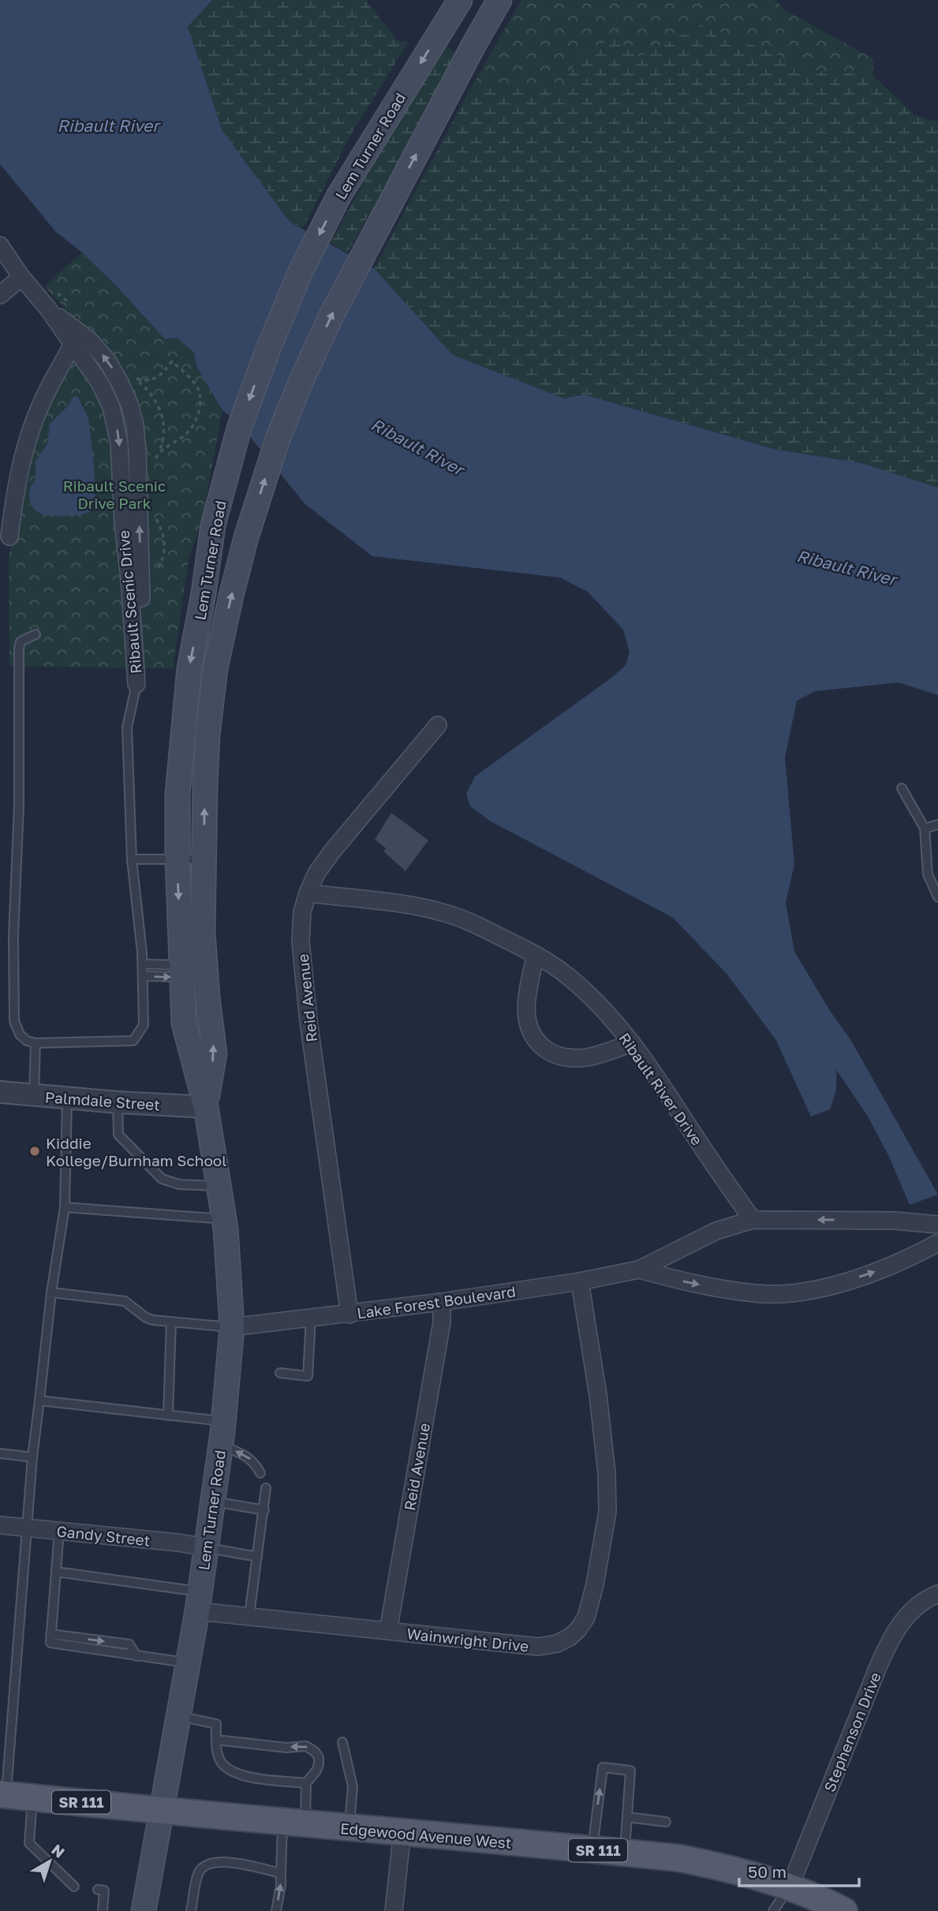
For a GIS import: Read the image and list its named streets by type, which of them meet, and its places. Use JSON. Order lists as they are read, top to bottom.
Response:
{
  "streets": {
    "main road": ["Lem Turner Road", "SR 111", "Edgewood Avenue West"],
    "street": [
      "Ribault Scenic Drive",
      "Reid Avenue",
      "Ribault River Drive",
      "Palmdale Street",
      "Lake Forest Boulevard",
      "Gandy Street",
      "Wainwright Drive",
      "Stephenson Drive"
    ]
  },
  "crossings": [
    ["Lem Turner Road", "Palmdale Street"],
    ["Lem Turner Road", "Lake Forest Boulevard"],
    ["Lem Turner Road", "Gandy Street"],
    ["Lem Turner Road", "Wainwright Drive"],
    ["Lem Turner Road", "Edgewood Avenue West"],
    ["Reid Avenue", "Ribault River Drive"],
    ["Reid Avenue", "Lake Forest Boulevard"],
    ["Reid Avenue", "Wainwright Drive"],
    ["Ribault River Drive", "Lake Forest Boulevard"],
    ["Lake Forest Boulevard", "Wainwright Drive"],
    ["Stephenson Drive", "Edgewood Avenue West"]
  ],
  "water": ["Ribault River"],
  "parks": ["Ribault Scenic Drive Park"],
  "places": ["Kiddie Kollege/Burnham School"],
  "scale_bar": "50 m",
  "north": "top right"
}
